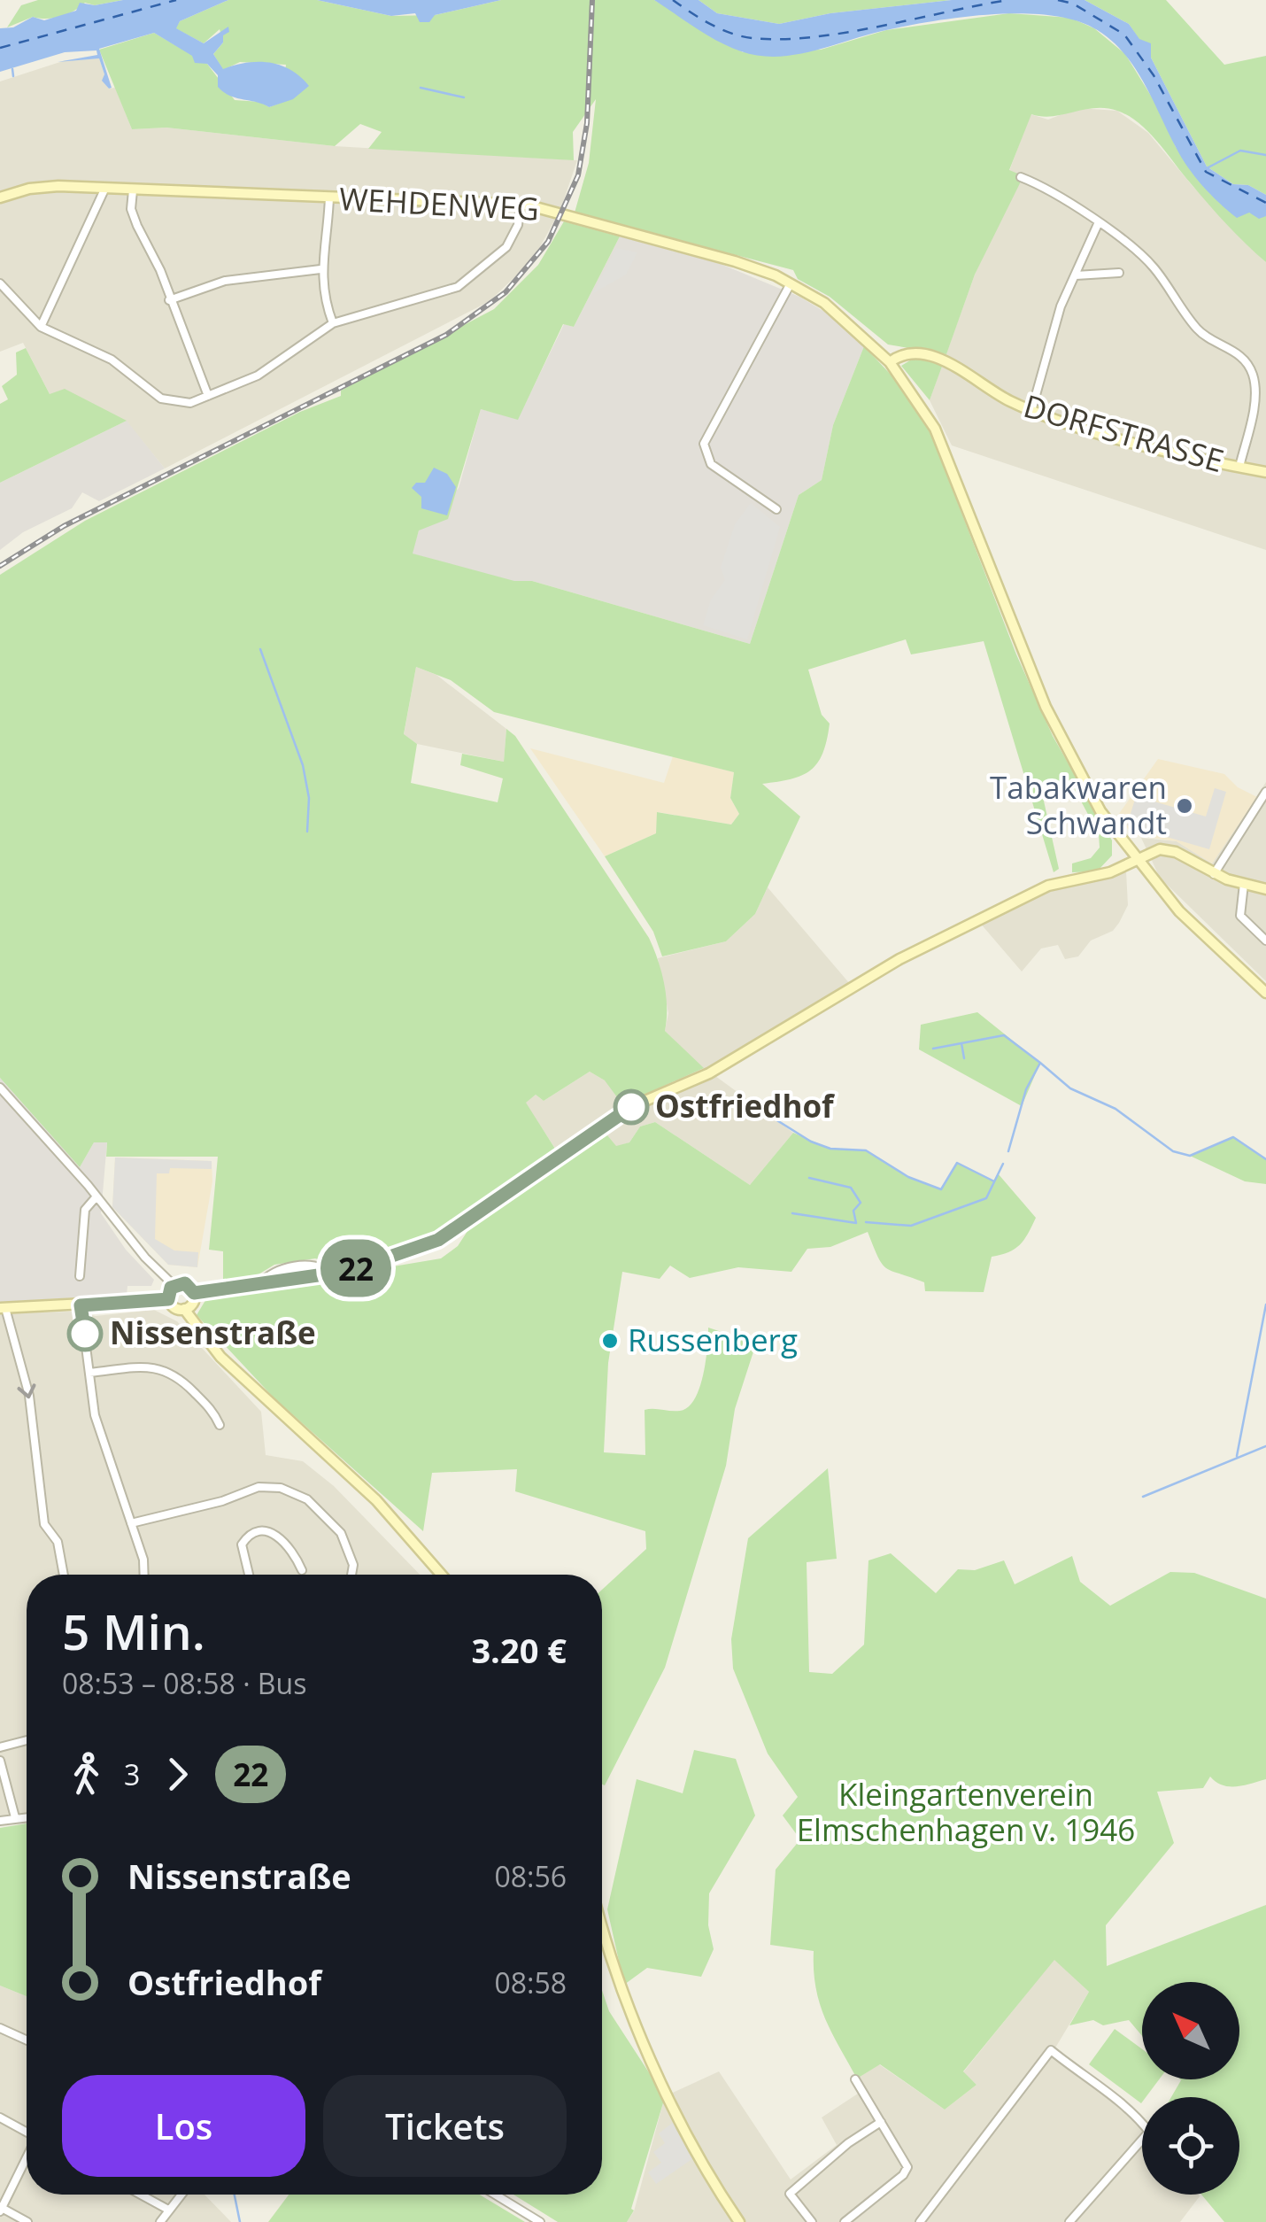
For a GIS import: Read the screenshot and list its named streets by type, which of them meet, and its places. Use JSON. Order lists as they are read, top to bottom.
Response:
{
  "streets": {
    "street": ["WEHDENWEG", "DORFSTRASSE"]
  },
  "crossings": [
    ["WEHDENWEG", "DORFSTRASSE"]
  ],
  "parks": ["Kleingartenverein Elmschenhagen v. 1946"],
  "places": [
    "Tabakwaren Schwandt",
    "Ostfriedhof",
    "Nissenstraße",
    "Russenberg"
  ],
  "lines": ["bus line 22"],
  "north": "top left",
  "page": {
    "on_map": "22",
    "heading": ["5 Min.", "08:53 – 08:58 · Bus", "3.20 €"],
    "legs": ["3", "22"],
    "list": [
      {
        "name": "Nissenstraße",
        "value": "08:56"
      },
      {
        "name": "Ostfriedhof",
        "value": "08:58"
      }
    ],
    "buttons": ["Los", "Tickets"]
  }
}
